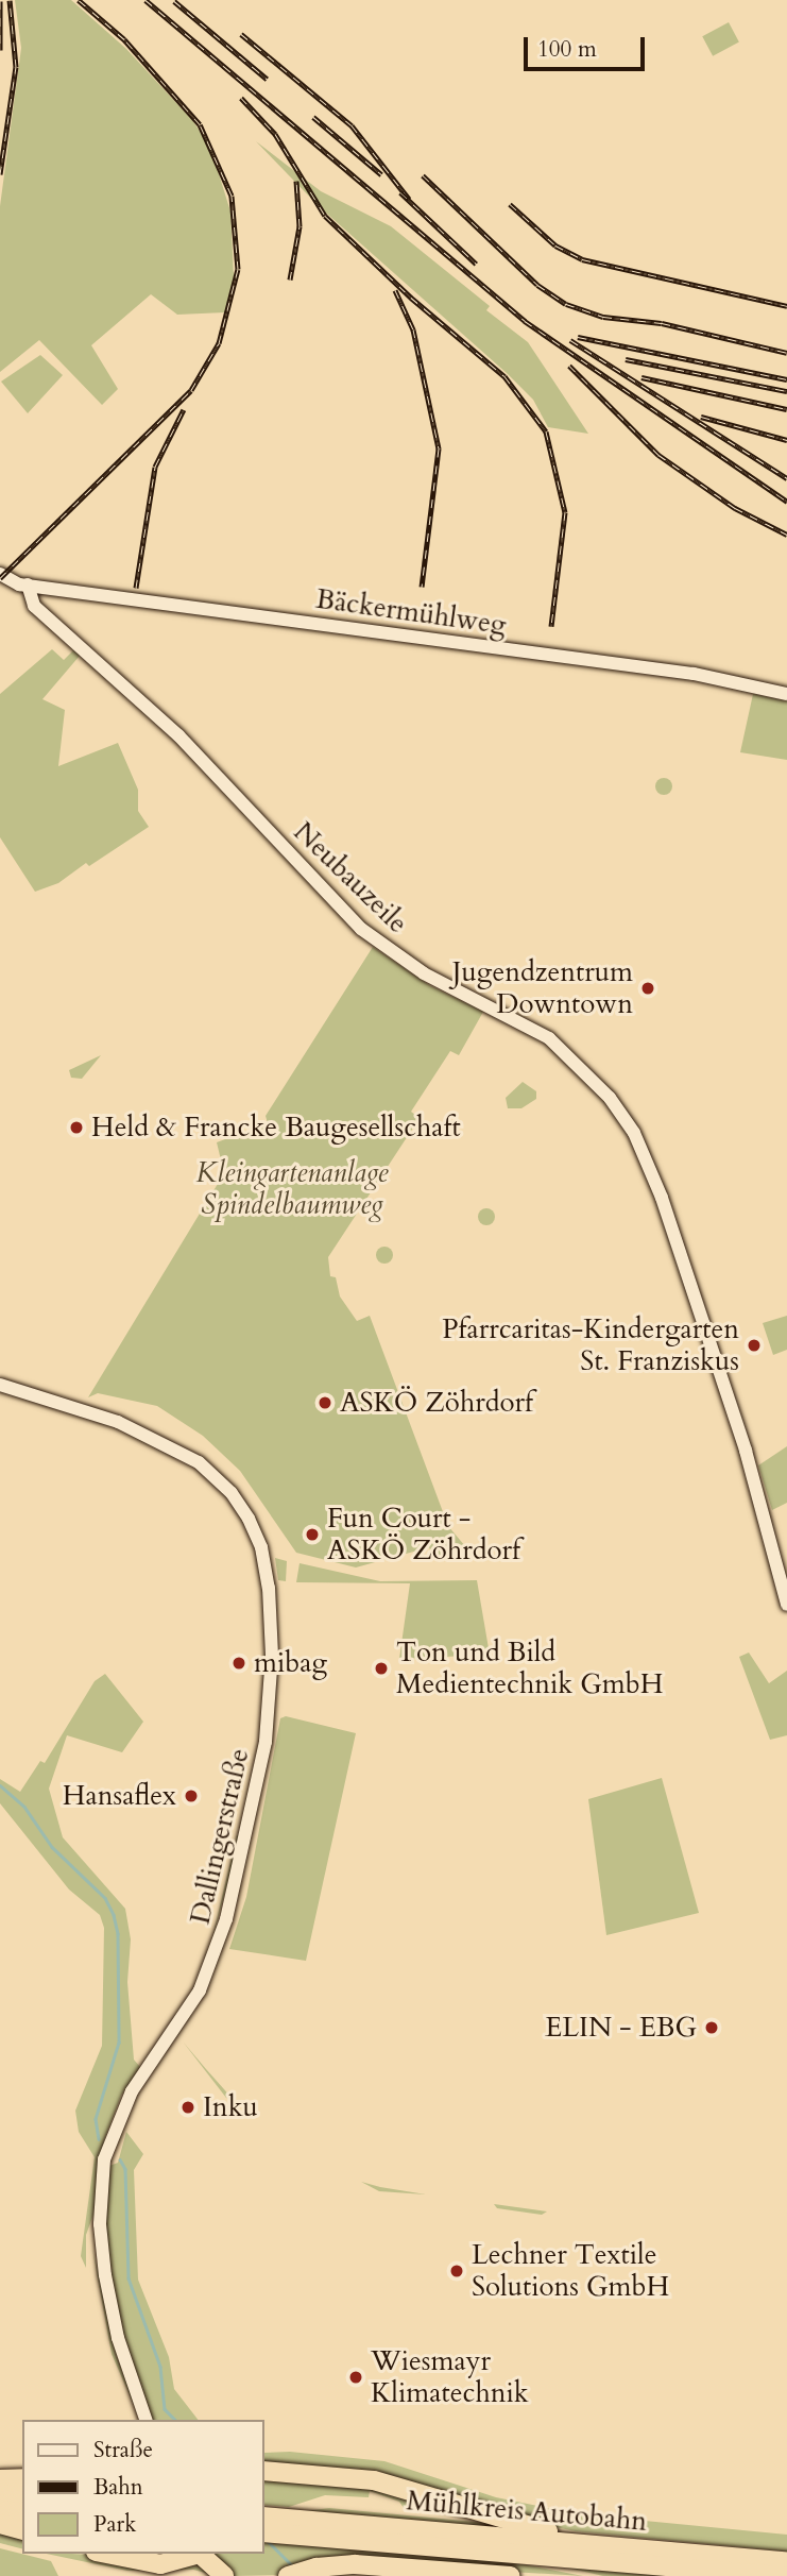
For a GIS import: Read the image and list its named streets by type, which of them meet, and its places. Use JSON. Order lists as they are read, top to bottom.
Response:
{
  "streets": {
    "highway": ["Mühlkreis Autobahn"],
    "street": ["Bäckermühlweg", "Neubauzeile", "Dallingerstraße"]
  },
  "crossings": [
    ["Bäckermühlweg", "Neubauzeile"]
  ],
  "parks": ["Kleingartenanlage Spindelbaumweg"],
  "places": [
    "Jugendzentrum Downtown",
    "Held & Francke Baugesellschaft",
    "Pfarrcaritas-Kindergarten St. Franziskus",
    "ASKÖ Zöhrdorf",
    "Fun Court - ASKÖ Zöhrdorf",
    "mibag",
    "Ton und Bild Medientechnik GmbH",
    "Hansaflex",
    "ELIN - EBG",
    "Inku",
    "Lechner Textile Solutions GmbH",
    "Wiesmayr Klimatechnik"
  ],
  "legend": ["Straße", "Bahn", "Park"],
  "scale_bar": "100 m"
}
